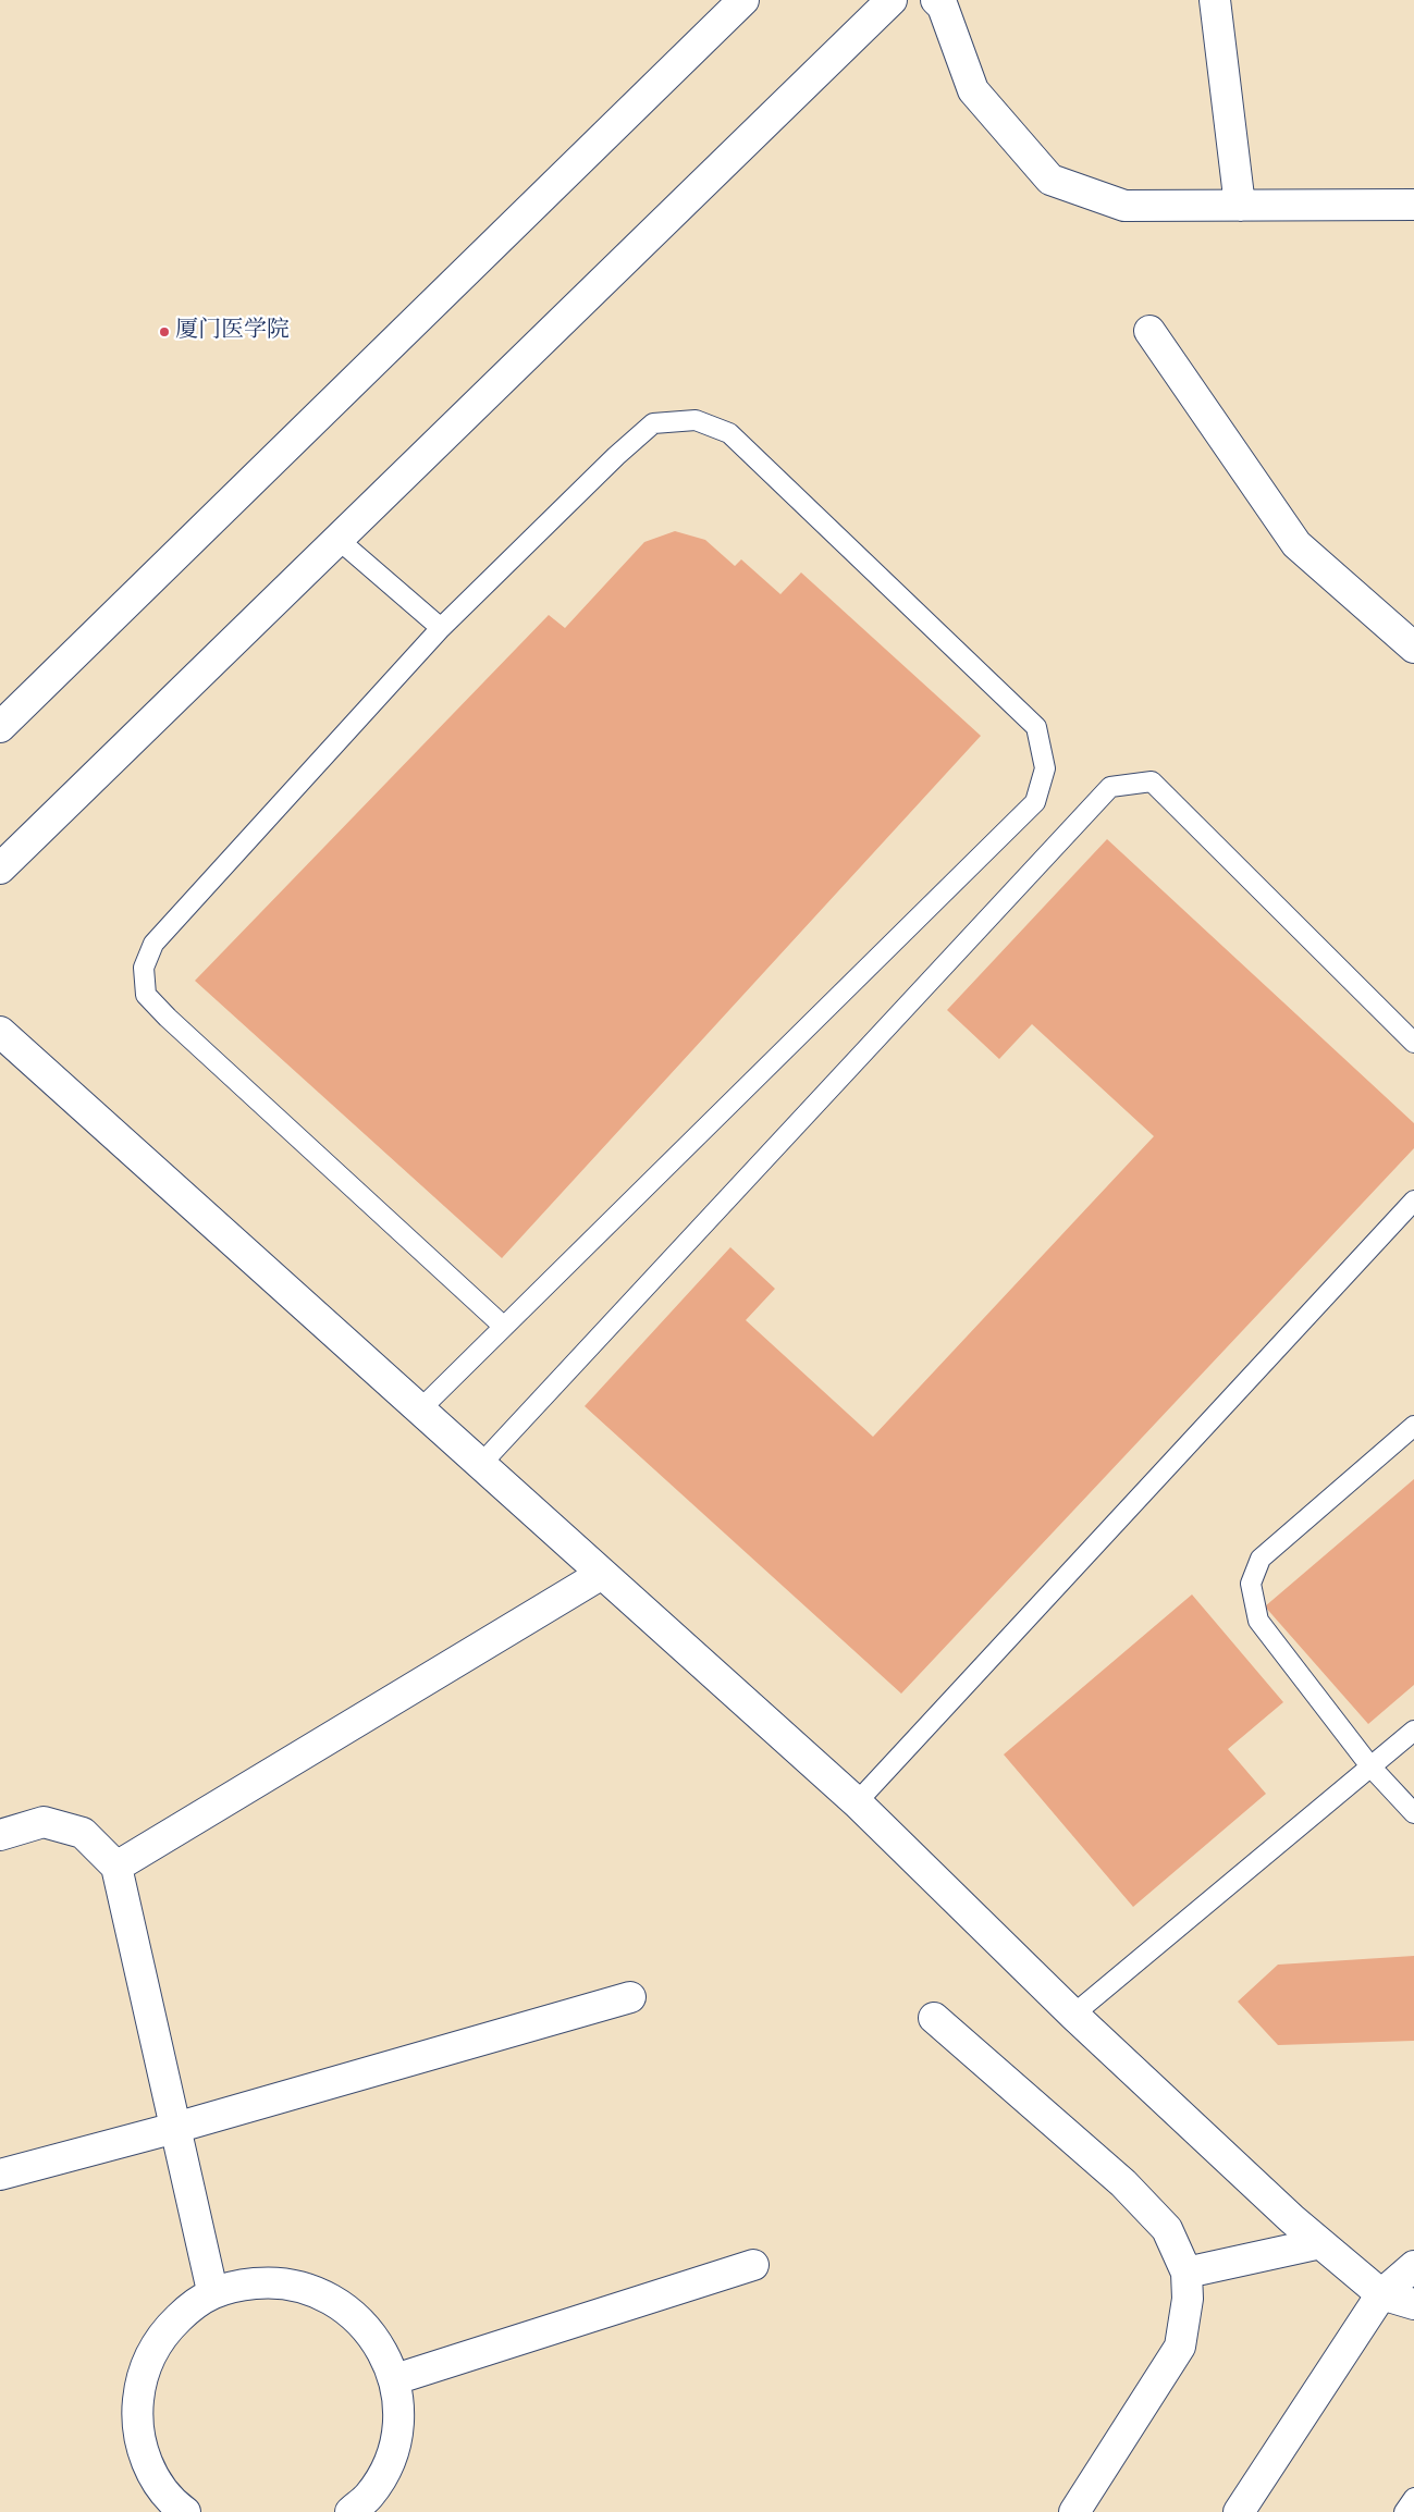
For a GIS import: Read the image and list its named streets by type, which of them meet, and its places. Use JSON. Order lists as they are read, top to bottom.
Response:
{
  "places": ["厦门医学院"]
}
